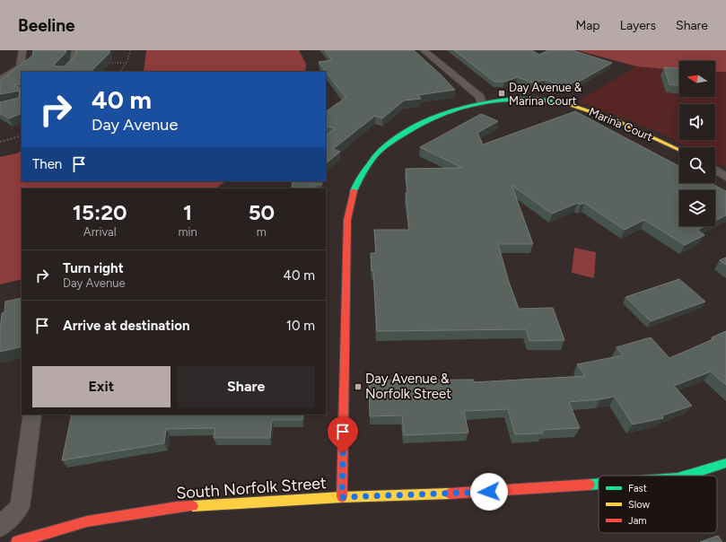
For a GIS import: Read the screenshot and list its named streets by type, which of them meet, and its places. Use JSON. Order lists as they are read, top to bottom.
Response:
{
  "streets": {
    "street": ["Marina Court", "South Norfolk Street"]
  },
  "crossings": [
    ["Marina Court", "South Norfolk Street"]
  ],
  "places": {
    "transit": ["Day Avenue & Marina Court", "Day Avenue & Norfolk Street"]
  },
  "legend": ["Fast", "Slow", "Jam"],
  "north": "left",
  "page": {
    "header": "Beeline",
    "nav": ["Map", "Layers", "Share"],
    "turn": ["40 m", "Day Avenue"],
    "then": "Then",
    "eta": [
      "15:20",
      "Arrival",
      "1",
      "min",
      "50",
      "m"
    ],
    "list": [
      {
        "name": "Turn right",
        "note": "Day Avenue",
        "value": "40 m"
      },
      {
        "name": "Arrive at destination",
        "value": "10 m"
      }
    ],
    "buttons": ["Exit", "Share"]
  }
}
